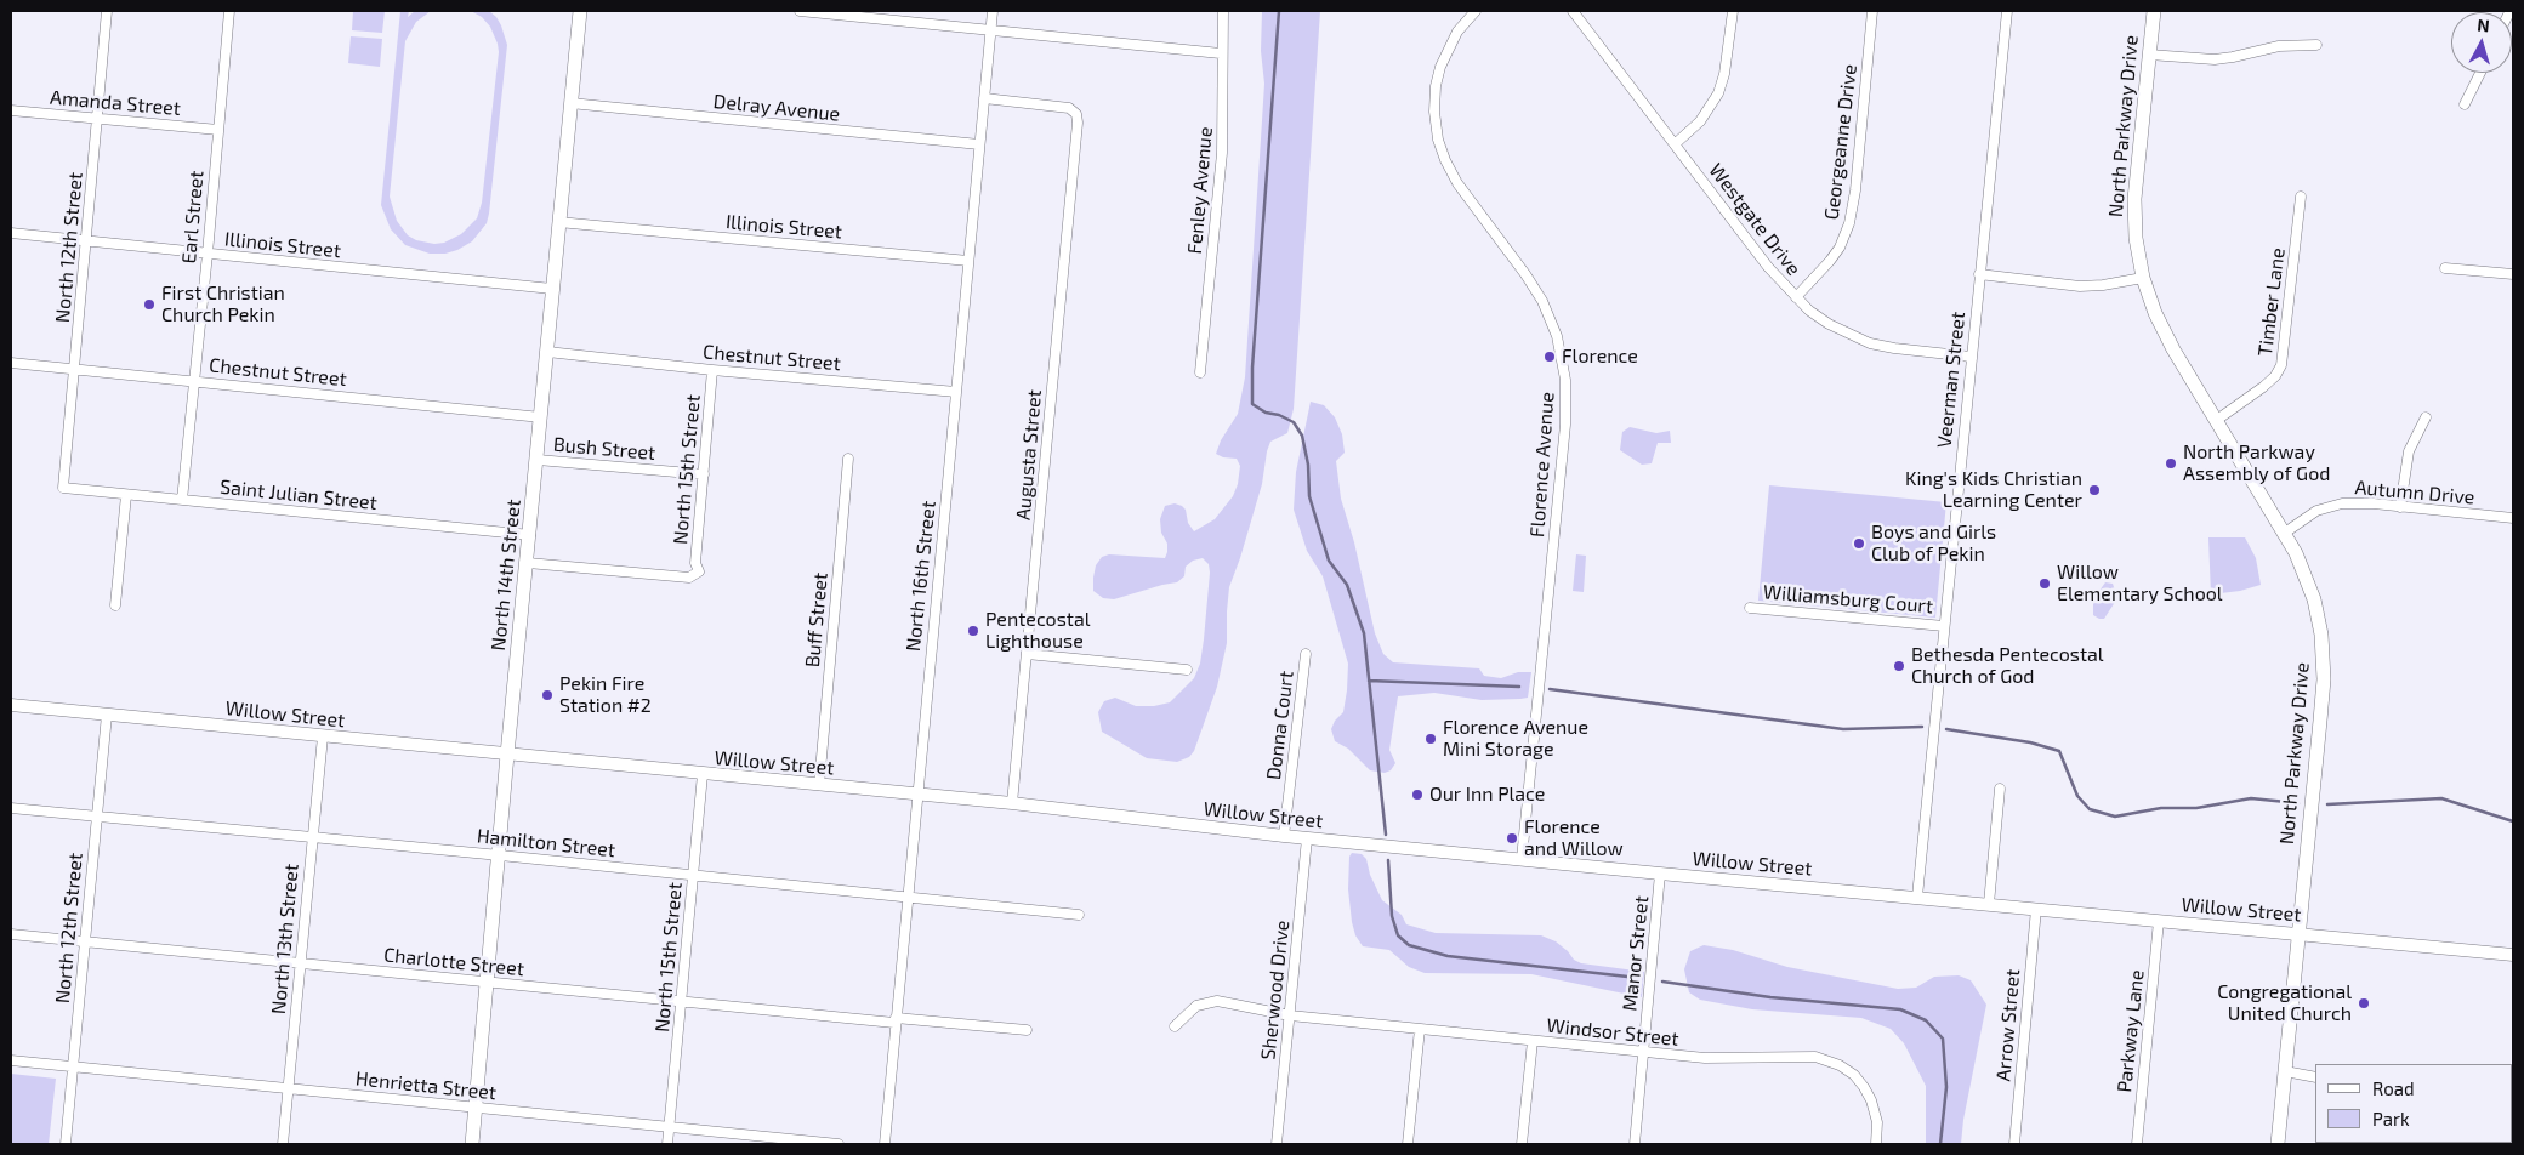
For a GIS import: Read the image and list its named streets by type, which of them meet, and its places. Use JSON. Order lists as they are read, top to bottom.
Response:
{
  "streets": {
    "main road": ["North Parkway Drive", "North 14th Street"],
    "street": [
      "Amanda Street",
      "Delray Avenue",
      "Georgeanne Drive",
      "Fenley Avenue",
      "Earl Street",
      "Westgate Drive",
      "Illinois Street",
      "North 12th Street",
      "Timber Lane",
      "Chestnut Street",
      "Veerman Street",
      "Bush Street",
      "Augusta Street",
      "Florence Avenue",
      "North 15th Street",
      "Autumn Drive",
      "Saint Julian Street",
      "North 16th Street",
      "Williamsburg Court",
      "Buff Street",
      "Willow Street",
      "Donna Court",
      "Hamilton Street",
      "North 13th Street",
      "Manor Street",
      "Charlotte Street",
      "Sherwood Drive",
      "Arrow Street",
      "Parkway Lane",
      "Windsor Street",
      "Henrietta Street"
    ]
  },
  "crossings": [
    ["Amanda Street", "Earl Street"],
    ["Amanda Street", "North 12th Street"],
    ["Delray Avenue", "North 14th Street"],
    ["Delray Avenue", "North 16th Street"],
    ["North Parkway Drive", "Timber Lane"],
    ["North Parkway Drive", "Autumn Drive"],
    ["North Parkway Drive", "Willow Street"],
    ["Georgeanne Drive", "Westgate Drive"],
    ["Earl Street", "Illinois Street"],
    ["Earl Street", "Chestnut Street"],
    ["Earl Street", "Saint Julian Street"],
    ["Westgate Drive", "Veerman Street"],
    ["Illinois Street", "North 12th Street"],
    ["Illinois Street", "North 14th Street"],
    ["Illinois Street", "North 16th Street"],
    ["North 12th Street", "Chestnut Street"],
    ["North 12th Street", "Saint Julian Street"],
    ["North 12th Street", "Willow Street"],
    ["North 12th Street", "Hamilton Street"],
    ["North 12th Street", "Charlotte Street"],
    ["North 12th Street", "Henrietta Street"],
    ["Chestnut Street", "North 15th Street"],
    ["Chestnut Street", "North 14th Street"],
    ["Chestnut Street", "North 16th Street"],
    ["Veerman Street", "Williamsburg Court"],
    ["Veerman Street", "Willow Street"],
    ["Bush Street", "North 15th Street"],
    ["Bush Street", "North 14th Street"],
    ["Augusta Street", "North 16th Street"],
    ["Augusta Street", "Willow Street"],
    ["Florence Avenue", "Willow Street"],
    ["North 15th Street", "North 14th Street"],
    ["North 15th Street", "Willow Street"],
    ["North 15th Street", "Hamilton Street"],
    ["North 15th Street", "Charlotte Street"],
    ["North 15th Street", "Henrietta Street"],
    ["Saint Julian Street", "North 14th Street"],
    ["North 14th Street", "Willow Street"],
    ["North 14th Street", "Hamilton Street"],
    ["North 14th Street", "Charlotte Street"],
    ["North 14th Street", "Henrietta Street"],
    ["North 16th Street", "Willow Street"],
    ["North 16th Street", "Hamilton Street"],
    ["North 16th Street", "Charlotte Street"],
    ["Buff Street", "Willow Street"],
    ["Willow Street", "Donna Court"],
    ["Willow Street", "North 13th Street"],
    ["Willow Street", "Manor Street"],
    ["Willow Street", "Sherwood Drive"],
    ["Willow Street", "Arrow Street"],
    ["Willow Street", "Parkway Lane"],
    ["Hamilton Street", "North 13th Street"],
    ["North 13th Street", "Charlotte Street"],
    ["North 13th Street", "Henrietta Street"],
    ["Manor Street", "Windsor Street"],
    ["Sherwood Drive", "Windsor Street"]
  ],
  "places": [
    "First Christian Church Pekin",
    "Florence",
    "North Parkway Assembly of God",
    "King's Kids Christian Learning Center",
    "Boys and Girls Club of Pekin",
    "Willow Elementary School",
    "Pentecostal Lighthouse",
    "Bethesda Pentecostal Church of God",
    "Pekin Fire Station #2",
    "Florence Avenue Mini Storage",
    "Our Inn Place",
    "Florence and Willow",
    "Congregational United Church"
  ],
  "legend": ["Road", "Park"],
  "north": "top"
}
